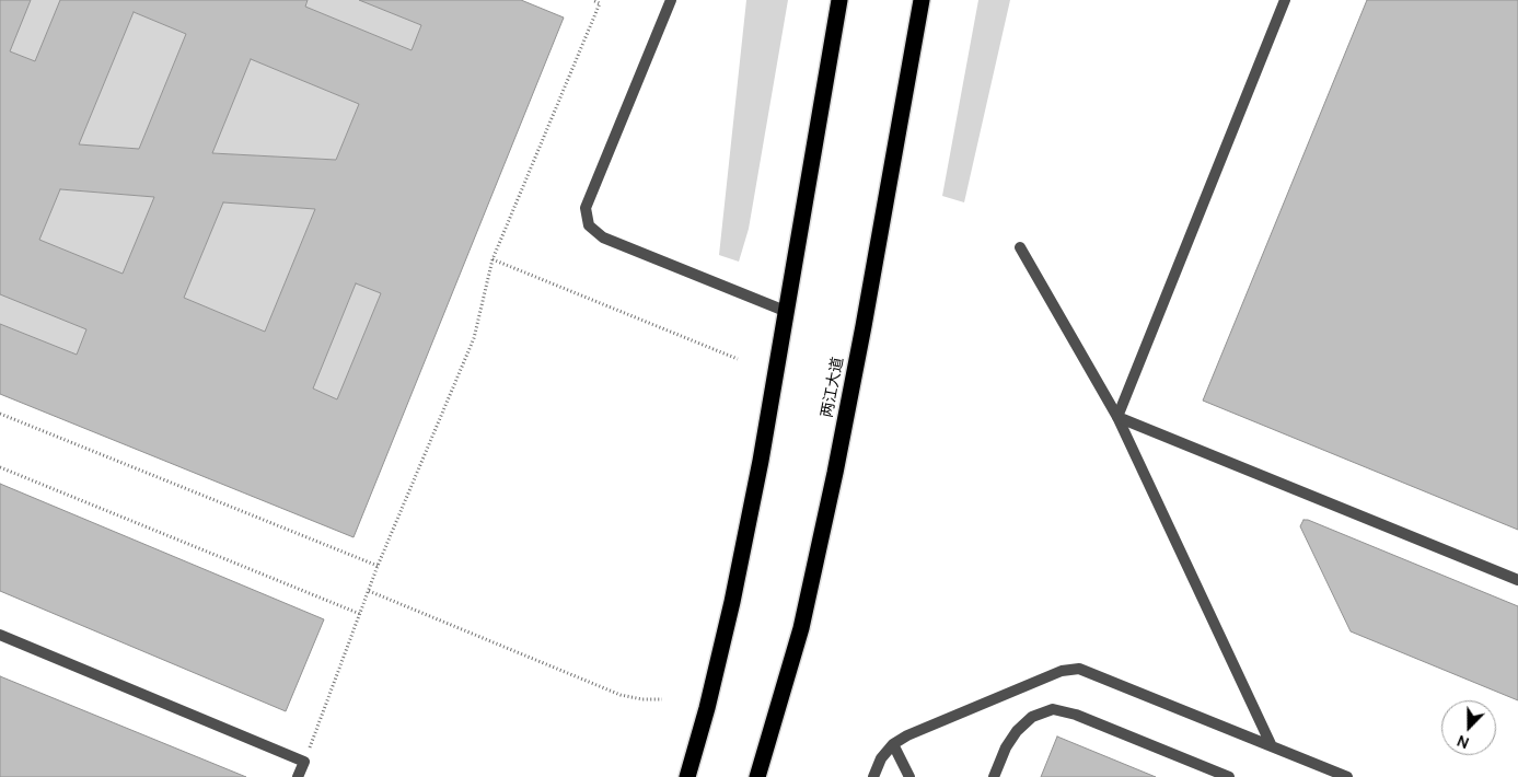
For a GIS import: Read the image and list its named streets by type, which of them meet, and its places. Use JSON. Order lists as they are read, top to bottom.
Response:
{
  "streets": {
    "highway": ["两江大道"]
  },
  "north": "bottom"
}
